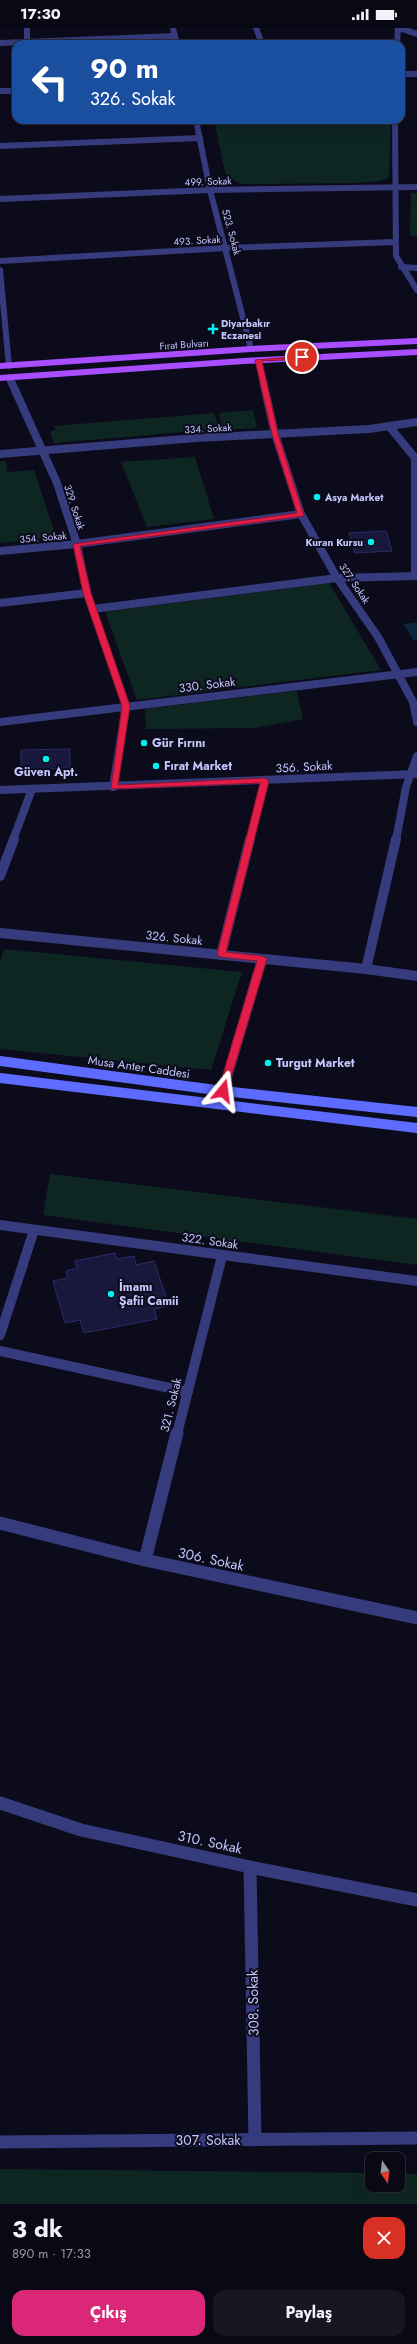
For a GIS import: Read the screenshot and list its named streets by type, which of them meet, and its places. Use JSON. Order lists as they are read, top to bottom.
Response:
{
  "streets": {
    "main road": ["Fırat Bulvarı", "Musa Anter Caddesi"],
    "street": [
      "499. Sokak",
      "523. Sokak",
      "493. Sokak",
      "334. Sokak",
      "329. Sokak",
      "354. Sokak",
      "327. Sokak",
      "330. Sokak",
      "356. Sokak",
      "326. Sokak",
      "322. Sokak",
      "321. Sokak",
      "306. Sokak",
      "310. Sokak",
      "308. Sokak",
      "307. Sokak"
    ]
  },
  "crossings": [
    ["499. Sokak", "523. Sokak"],
    ["523. Sokak", "493. Sokak"],
    ["523. Sokak", "Fırat Bulvarı"],
    ["Fırat Bulvarı", "329. Sokak"],
    ["Fırat Bulvarı", "327. Sokak"],
    ["334. Sokak", "329. Sokak"],
    ["334. Sokak", "327. Sokak"],
    ["329. Sokak", "354. Sokak"],
    ["329. Sokak", "330. Sokak"],
    ["329. Sokak", "356. Sokak"],
    ["354. Sokak", "327. Sokak"],
    ["327. Sokak", "330. Sokak"],
    ["322. Sokak", "321. Sokak"],
    ["321. Sokak", "306. Sokak"],
    ["310. Sokak", "308. Sokak"],
    ["308. Sokak", "307. Sokak"]
  ],
  "places": {
    "health": ["Diyarbakır Eczanesi"],
    "other": [
      "Asya Market",
      "Kuran Kursu",
      "Gür Fırını",
      "Güven Apt.",
      "Fırat Market",
      "Turgut Market",
      "İmamı Şafii Camii"
    ]
  },
  "north": "bottom",
  "page": {
    "status": "17:30",
    "turn": ["90 m", "326. Sokak"],
    "heading": ["3 dk", "890 m · 17:33"],
    "buttons": ["Çıkış", "Paylaş"]
  }
}
